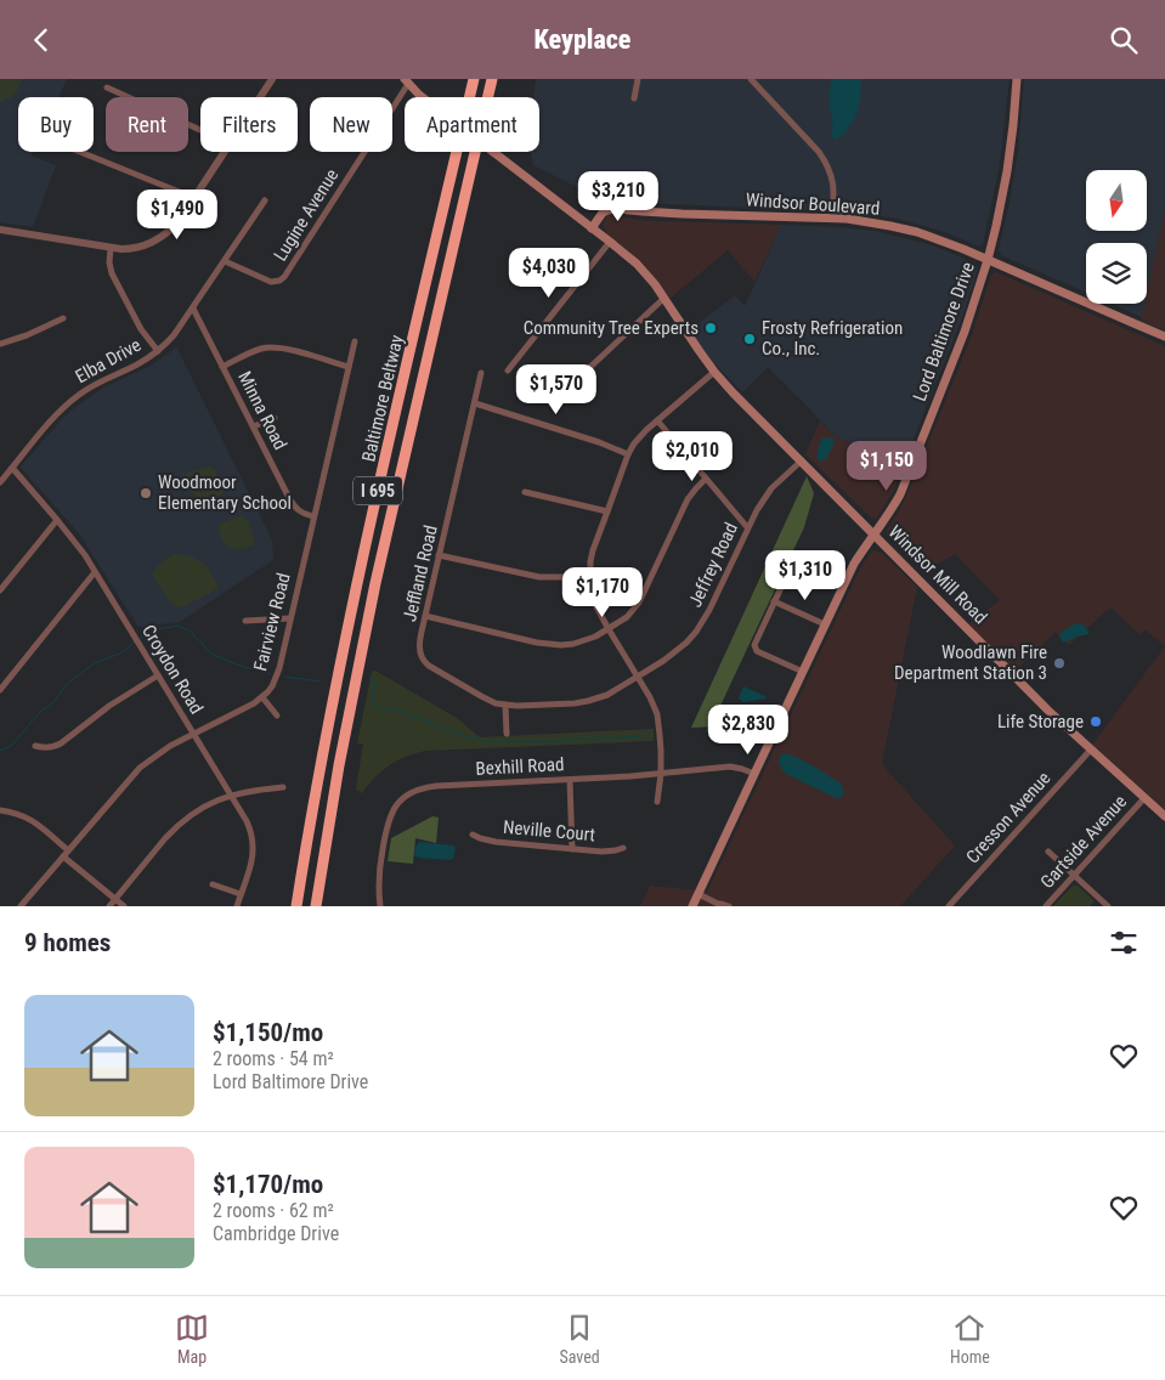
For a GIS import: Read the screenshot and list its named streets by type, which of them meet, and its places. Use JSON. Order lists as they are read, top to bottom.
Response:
{
  "streets": {
    "highway": ["Baltimore Beltway", "I 695"],
    "main road": ["Windsor Boulevard", "Lord Baltimore Drive", "Windsor Mill Road"],
    "street": [
      "Lugine Avenue",
      "Elba Drive",
      "Minna Road",
      "Jeffrey Road",
      "Jeffland Road",
      "Fairview Road",
      "Croydon Road",
      "Bexhill Road",
      "Cresson Avenue",
      "Neville Court",
      "Gartside Avenue"
    ]
  },
  "crossings": [
    ["Windsor Boulevard", "Lord Baltimore Drive"],
    ["Windsor Boulevard", "Windsor Mill Road"],
    ["Lugine Avenue", "Elba Drive"],
    ["Lugine Avenue", "Windsor Mill Road"],
    ["Lord Baltimore Drive", "Windsor Mill Road"],
    ["Lord Baltimore Drive", "Bexhill Road"],
    ["Elba Drive", "Minna Road"],
    ["Elba Drive", "Croydon Road"],
    ["Minna Road", "Fairview Road"],
    ["Jeffrey Road", "Jeffland Road"],
    ["Jeffrey Road", "Windsor Mill Road"],
    ["Windsor Mill Road", "Cresson Avenue"],
    ["Windsor Mill Road", "Gartside Avenue"],
    ["Fairview Road", "Croydon Road"]
  ],
  "places": [
    "Community Tree Experts",
    "Frosty Refrigeration Co., Inc.",
    "Woodmoor Elementary School",
    "Woodlawn Fire Department Station 3",
    "Life Storage"
  ],
  "north": "bottom",
  "page": {
    "header": "Keyplace",
    "chip": [
      "Buy",
      "Rent",
      "Filters",
      "New",
      "Apartment"
    ],
    "price": [
      "$3,210",
      "$1,490",
      "$4,030",
      "$1,570",
      "$2,010",
      "$1,150",
      "$1,310",
      "$1,170",
      "$2,830"
    ],
    "heading": "9 homes",
    "list": [
      {
        "name": "$1,150/mo",
        "note": "2 rooms · 54 m² · Lord Baltimore Drive"
      },
      {
        "name": "$1,170/mo",
        "note": "2 rooms · 62 m² · Cambridge Drive"
      }
    ],
    "tabs": ["Map", "Saved", "Home"]
  }
}
